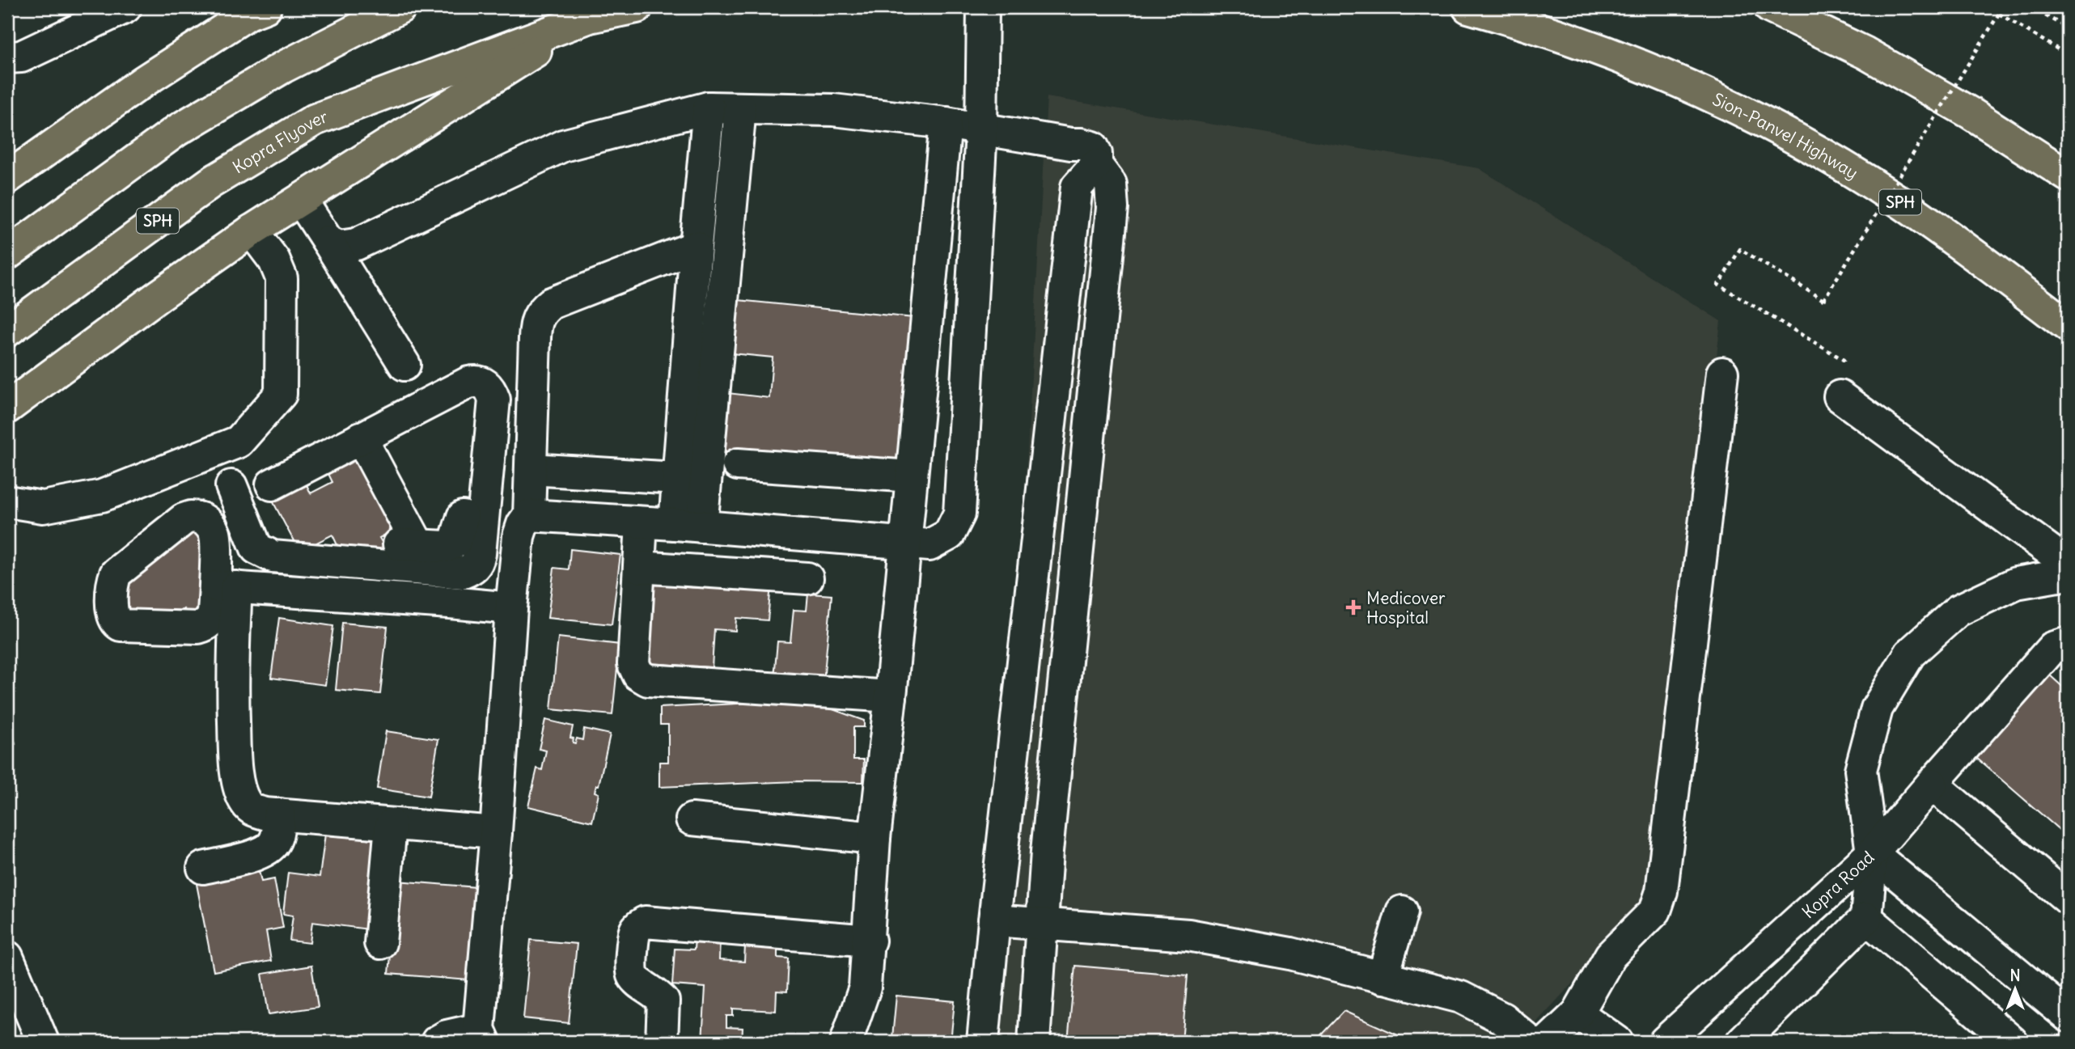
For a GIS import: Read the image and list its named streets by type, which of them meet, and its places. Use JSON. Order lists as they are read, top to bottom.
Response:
{
  "streets": {
    "highway": ["Sion-Panvel Highway", "Kopra Flyover", "SPH"],
    "street": ["Kopra Road"]
  },
  "crossings": [
    ["Kopra Flyover", "SPH"]
  ],
  "places": {
    "health": ["Medicover Hospital"]
  },
  "north": "top"
}
